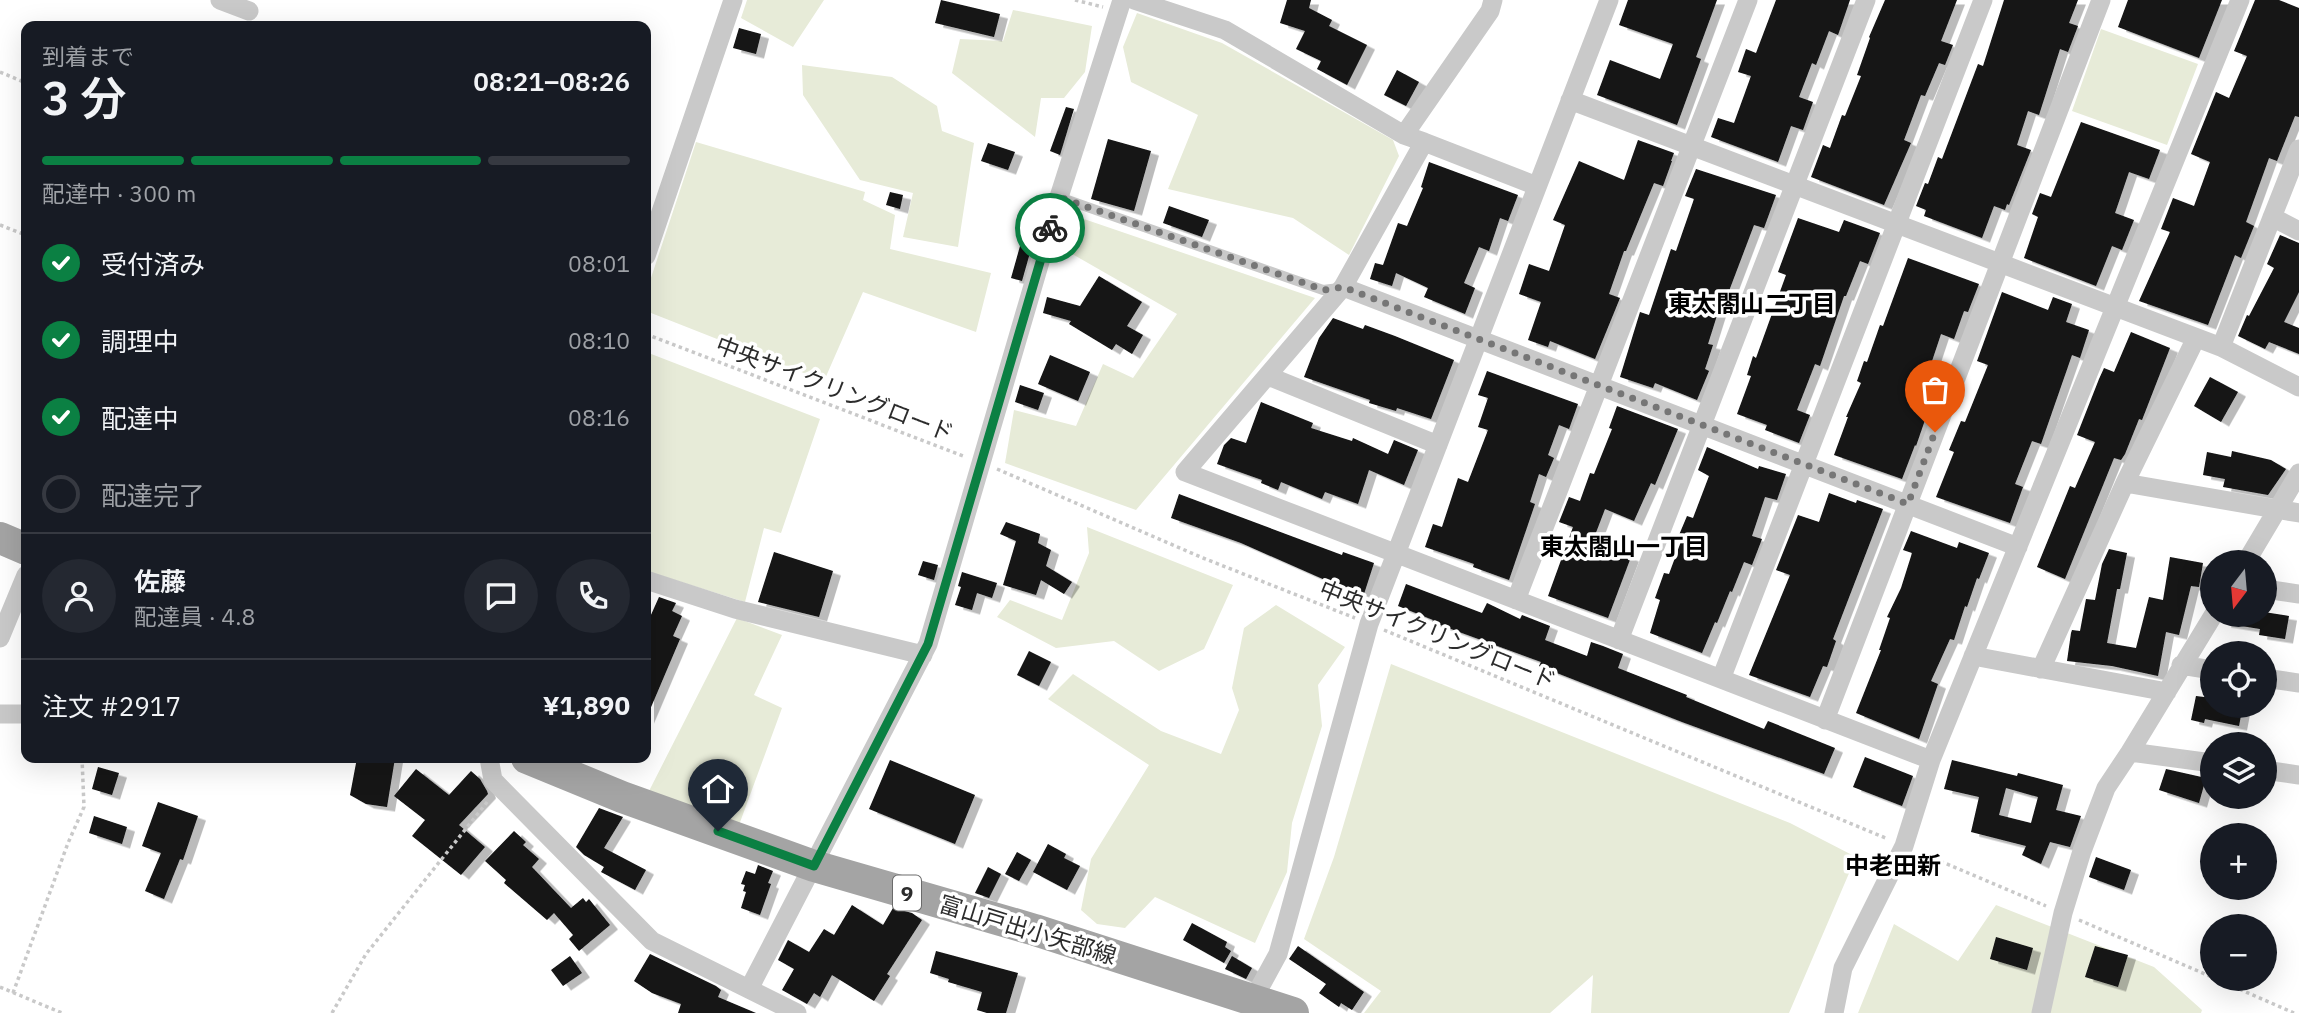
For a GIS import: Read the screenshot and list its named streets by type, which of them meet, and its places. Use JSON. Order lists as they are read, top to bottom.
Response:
{
  "streets": {
    "main road": ["9", "富山戸出小矢部線"],
    "path": ["中央サイクリングロード"]
  },
  "districts": ["東太閤山二丁目", "東太閤山一丁目", "中老田新"],
  "north": "bottom",
  "page": {
    "heading": ["3 分", "到着まで", "08:21–08:26"],
    "panel": [
      "佐藤",
      "配達員 · 4.8",
      "注文 #2917",
      "¥1,890"
    ],
    "bar": "配達中 · 300 m",
    "list": [
      ["受付済み", "08:01"],
      ["調理中", "08:10"],
      ["配達中", "08:16"],
      "配達完了"
    ],
    "map_buttons": ["+", "−"]
  }
}
